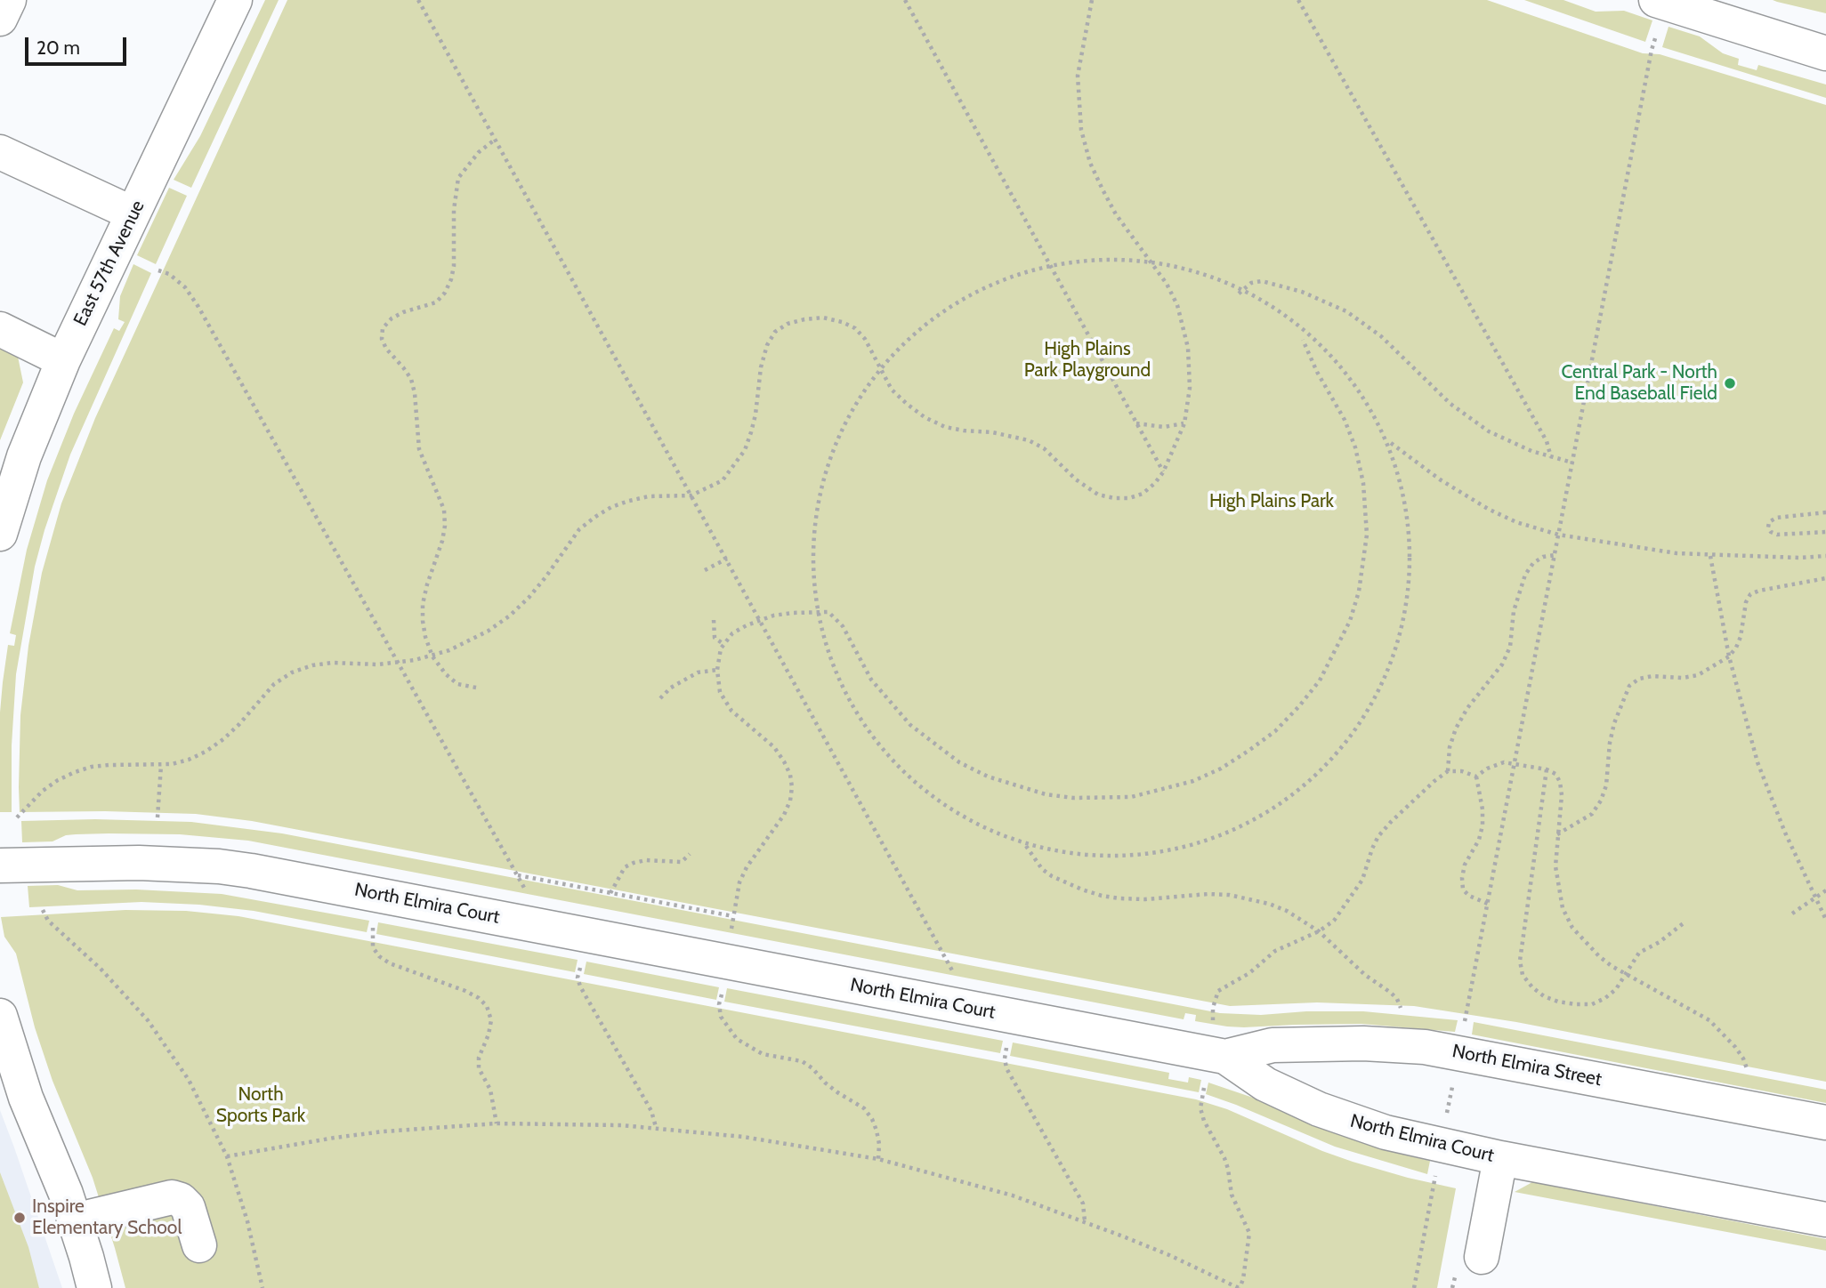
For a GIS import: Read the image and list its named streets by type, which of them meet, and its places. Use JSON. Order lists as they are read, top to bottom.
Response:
{
  "streets": {
    "street": ["East 57th Avenue", "North Elmira Court", "North Elmira Street"]
  },
  "crossings": [
    ["North Elmira Court", "North Elmira Street"]
  ],
  "parks": ["High Plains Park Playground", "High Plains Park", "North Sports Park"],
  "places": ["Central Park - North End Baseball Field", "Inspire Elementary School"],
  "scale_bar": "20 m"
}
